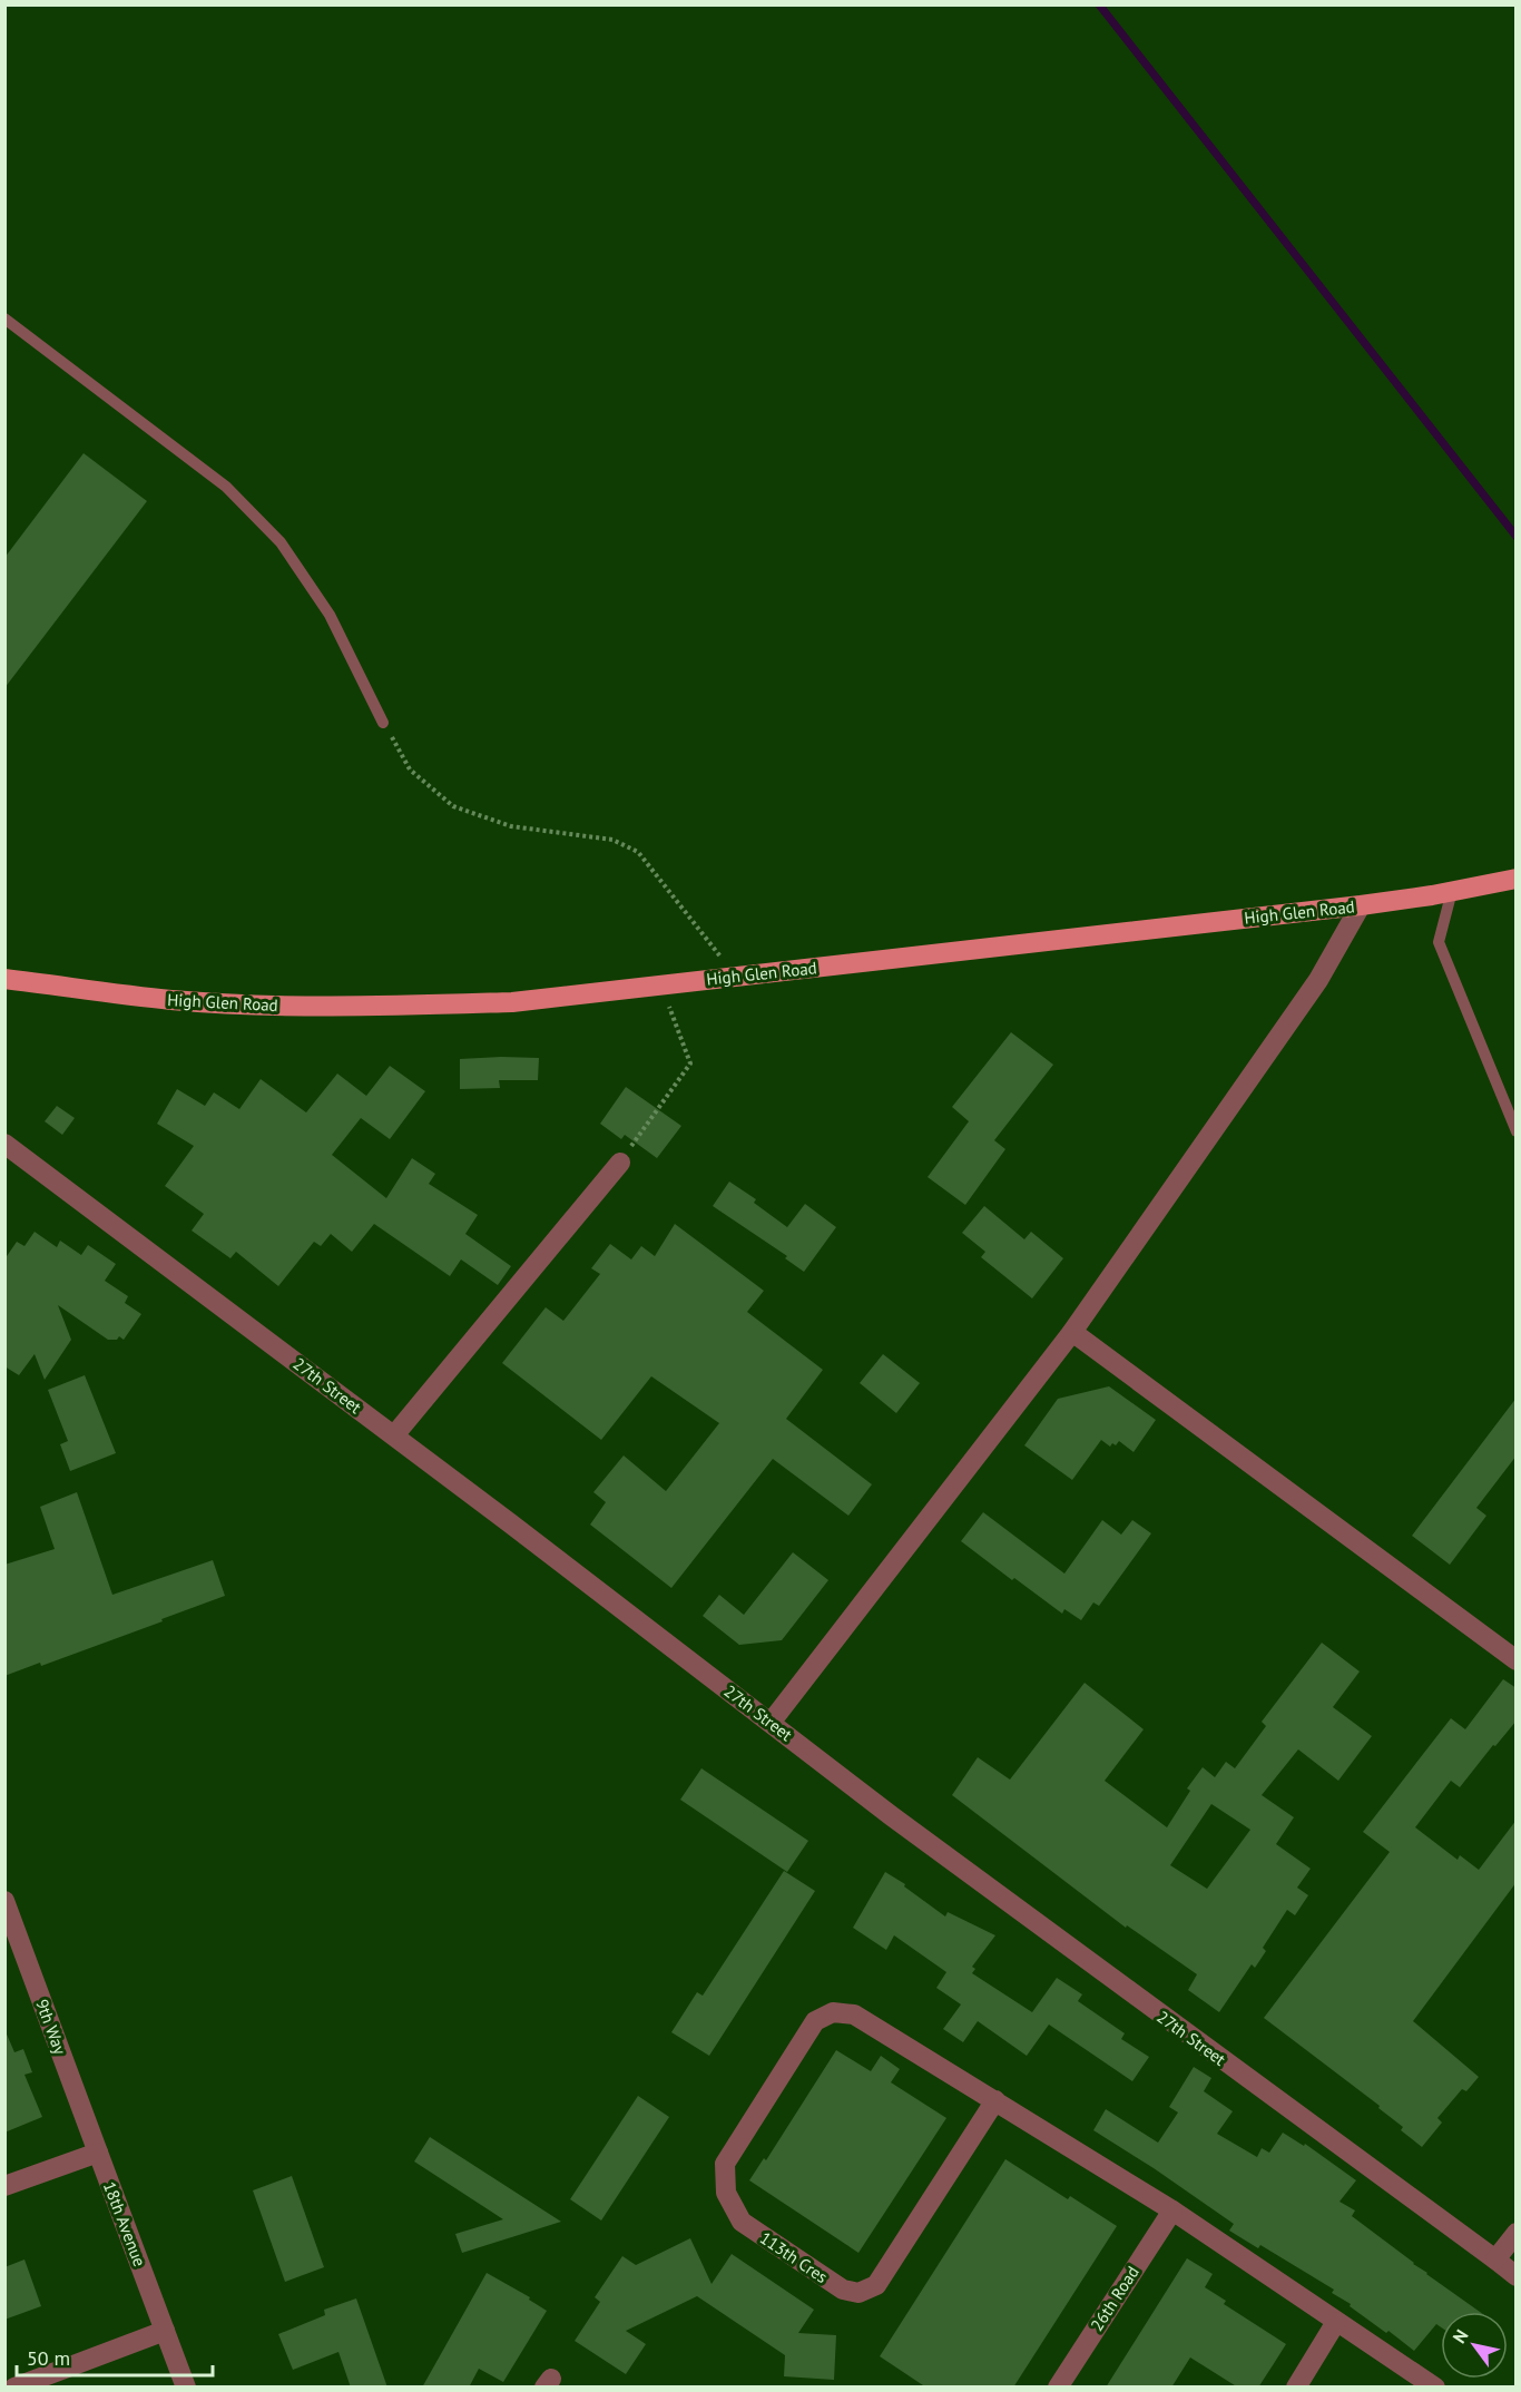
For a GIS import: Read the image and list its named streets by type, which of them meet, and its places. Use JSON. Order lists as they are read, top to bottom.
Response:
{
  "streets": {
    "main road": ["High Glen Road"],
    "street": [
      "27th Street",
      "9th Way",
      "18th Avenue",
      "113th Cres",
      "26th Road"
    ]
  },
  "crossings": [
    ["9th Way", "18th Avenue"]
  ],
  "scale_bar": "50 m",
  "north": "top left"
}
